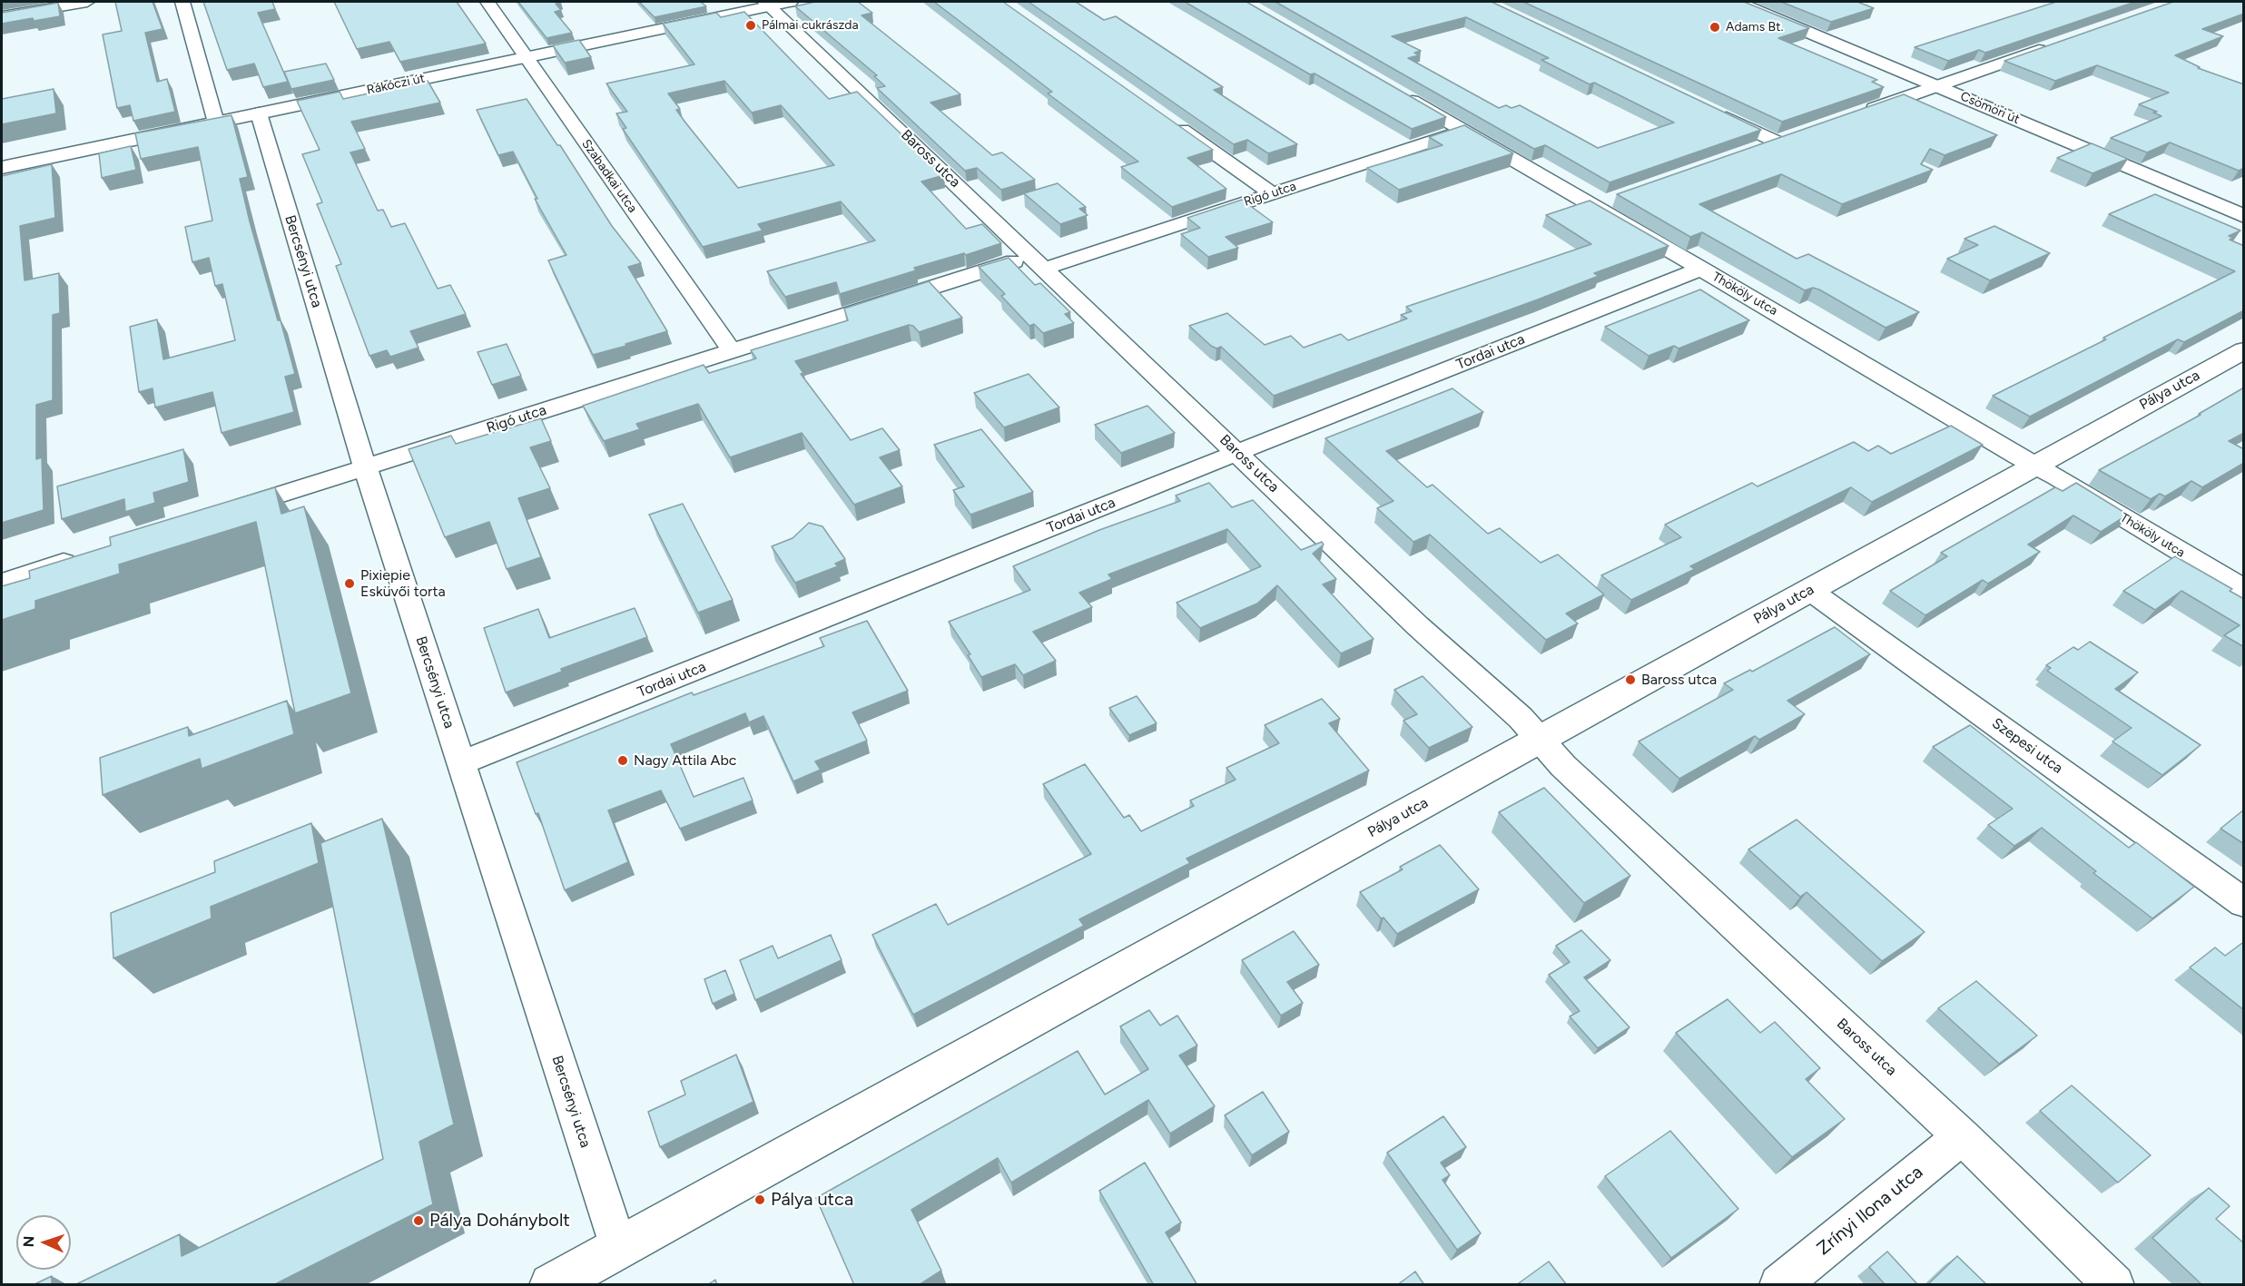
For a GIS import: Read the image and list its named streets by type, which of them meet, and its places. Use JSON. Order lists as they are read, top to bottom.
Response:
{
  "streets": {
    "street": [
      "Rákóczi út",
      "Csömöri út",
      "Baross utca",
      "Szabadkai utca",
      "Rigó utca",
      "Bercsényi utca",
      "Thököly utca",
      "Tordai utca",
      "Pálya utca",
      "Szepesi utca",
      "Zrínyi Ilona utca"
    ]
  },
  "crossings": [
    ["Rákóczi út", "Baross utca"],
    ["Rákóczi út", "Szabadkai utca"],
    ["Rákóczi út", "Bercsényi utca"],
    ["Baross utca", "Rigó utca"],
    ["Baross utca", "Tordai utca"],
    ["Baross utca", "Pálya utca"],
    ["Baross utca", "Zrínyi Ilona utca"],
    ["Szabadkai utca", "Rigó utca"],
    ["Rigó utca", "Bercsényi utca"],
    ["Rigó utca", "Thököly utca"],
    ["Bercsényi utca", "Tordai utca"],
    ["Bercsényi utca", "Pálya utca"],
    ["Thököly utca", "Tordai utca"],
    ["Thököly utca", "Pálya utca"],
    ["Pálya utca", "Szepesi utca"]
  ],
  "places": [
    "Pálmai cukrászda",
    "Adams Bt.",
    "Pixiepie Esküvői torta",
    "Baross utca",
    "Nagy Attila Abc",
    "Pálya utca",
    "Pálya Dohánybolt"
  ],
  "north": "left"
}
